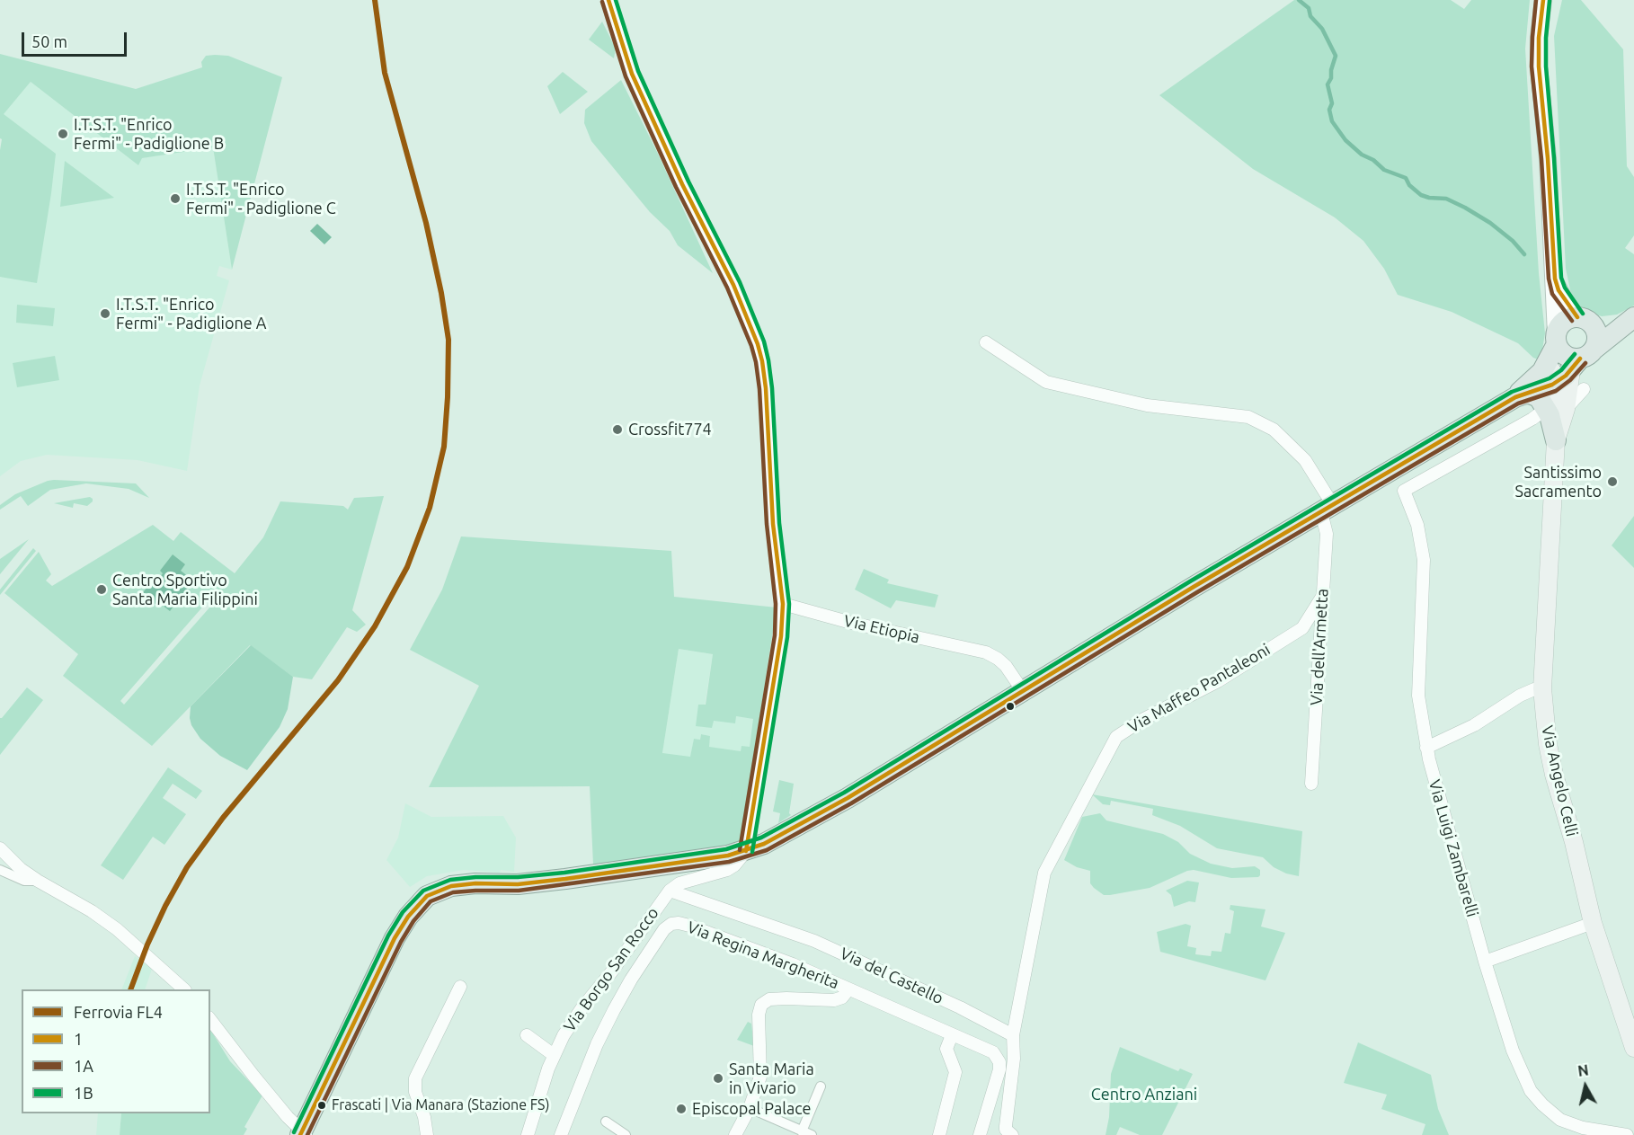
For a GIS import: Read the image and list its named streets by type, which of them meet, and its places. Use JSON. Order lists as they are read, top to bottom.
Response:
{
  "streets": {
    "main road": ["Via Angelo Celli"],
    "street": [
      "Via Etiopia",
      "Via dell'Armetta",
      "Via Maffeo Pantaleoni",
      "Via Luigi Zambarelli",
      "Via Regina Margherita",
      "Via Borgo San Rocco",
      "Via del Castello"
    ]
  },
  "crossings": [
    ["Via dell'Armetta", "Via Maffeo Pantaleoni"],
    ["Via Maffeo Pantaleoni", "Via del Castello"],
    ["Via Angelo Celli", "Via Luigi Zambarelli"],
    ["Via Borgo San Rocco", "Via del Castello"]
  ],
  "parks": ["Centro Anziani"],
  "places": [
    "I.T.S.T. \"Enrico Fermi\" - Padiglione B",
    "I.T.S.T. \"Enrico Fermi\" - Padiglione C",
    "I.T.S.T. \"Enrico Fermi\" - Padiglione A",
    "Crossfit774",
    "Santissimo Sacramento",
    "Centro Sportivo Santa Maria Filippini",
    "Santa Maria in Vivario",
    "Frascati | Via Manara (Stazione FS)",
    "Episcopal Palace"
  ],
  "lines": [
    "rail line FL4",
    "transit line 1",
    "transit line 1A",
    "transit line 1B"
  ],
  "legend": [
    "Ferrovia FL4",
    "1",
    "1A",
    "1B"
  ],
  "scale_bar": "50 m",
  "north": "top"
}
